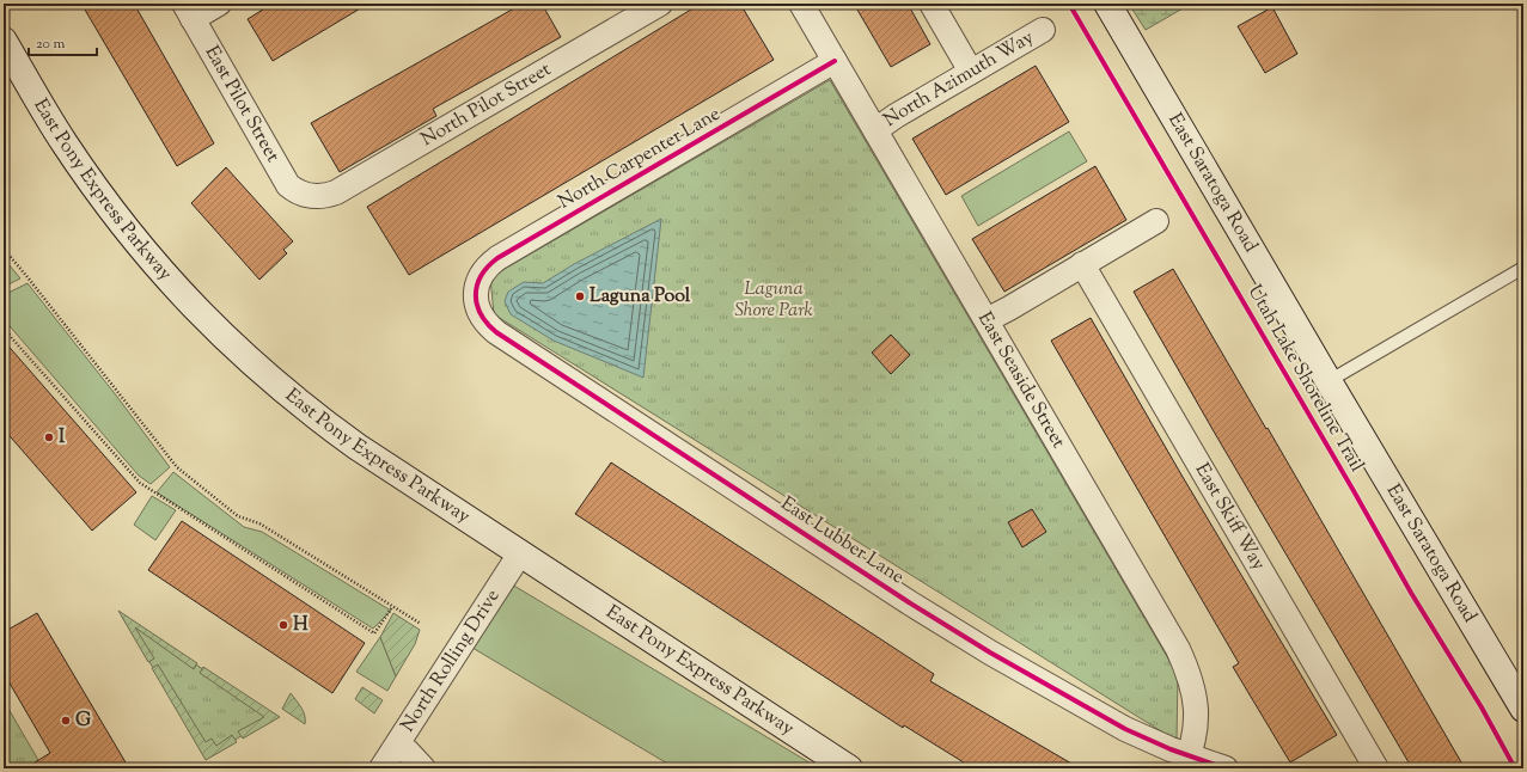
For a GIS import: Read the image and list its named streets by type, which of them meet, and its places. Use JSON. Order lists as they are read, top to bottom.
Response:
{
  "streets": {
    "main road": ["East Saratoga Road", "East Pony Express Parkway"],
    "street": [
      "North Azimuth Way",
      "East Pilot Street",
      "North Pilot Street",
      "North Carpenter Lane",
      "East Seaside Street",
      "East Skiff Way",
      "East Lubber Lane",
      "North Rolling Drive"
    ],
    "cycle path": ["Utah Lake Shoreline Trail"]
  },
  "crossings": [
    ["North Azimuth Way", "East Seaside Street"],
    ["East Pilot Street", "North Pilot Street"],
    ["North Carpenter Lane", "East Seaside Street"],
    ["North Carpenter Lane", "East Lubber Lane"],
    ["East Pony Express Parkway", "North Rolling Drive"],
    ["East Seaside Street", "East Lubber Lane"]
  ],
  "parks": ["Laguna Shore Park"],
  "places": [
    "Laguna Pool",
    "I",
    "H",
    "G"
  ],
  "scale_bar": "20 m"
}
